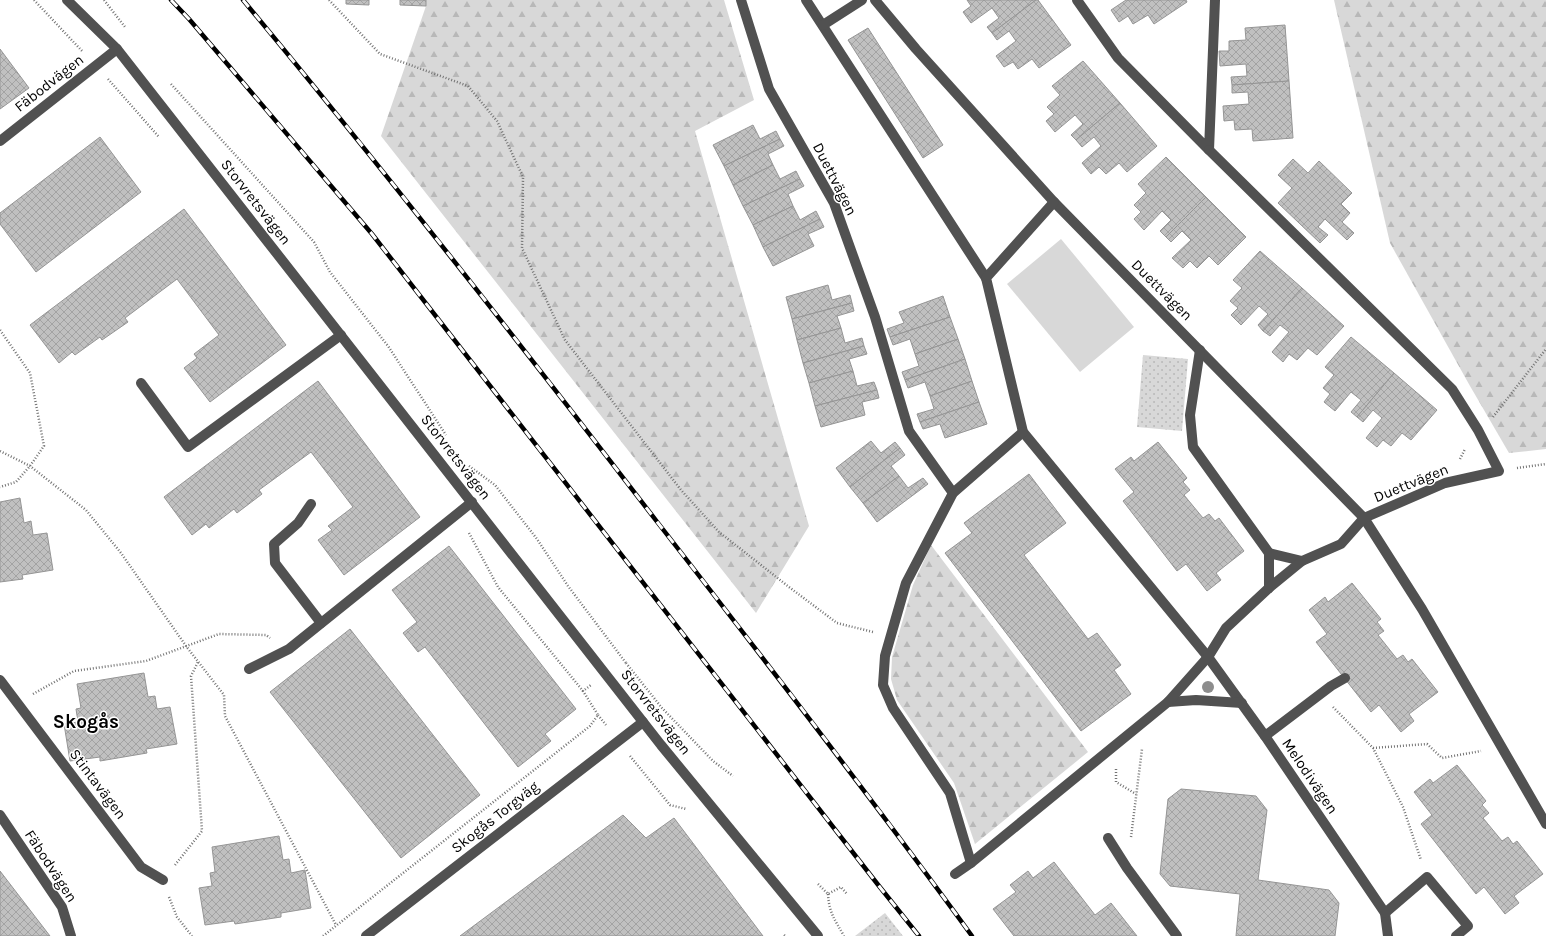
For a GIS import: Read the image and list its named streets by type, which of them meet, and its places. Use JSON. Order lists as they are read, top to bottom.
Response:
{
  "streets": {
    "street": [
      "Fäbodvägen",
      "Duettvägen",
      "Storvretsvägen",
      "Melodivägen",
      "Stintavägen",
      "Skogås Torgväg"
    ]
  },
  "crossings": [
    ["Fäbodvägen", "Storvretsvägen"],
    ["Storvretsvägen", "Skogås Torgväg"]
  ],
  "districts": ["Skogås"]
}
